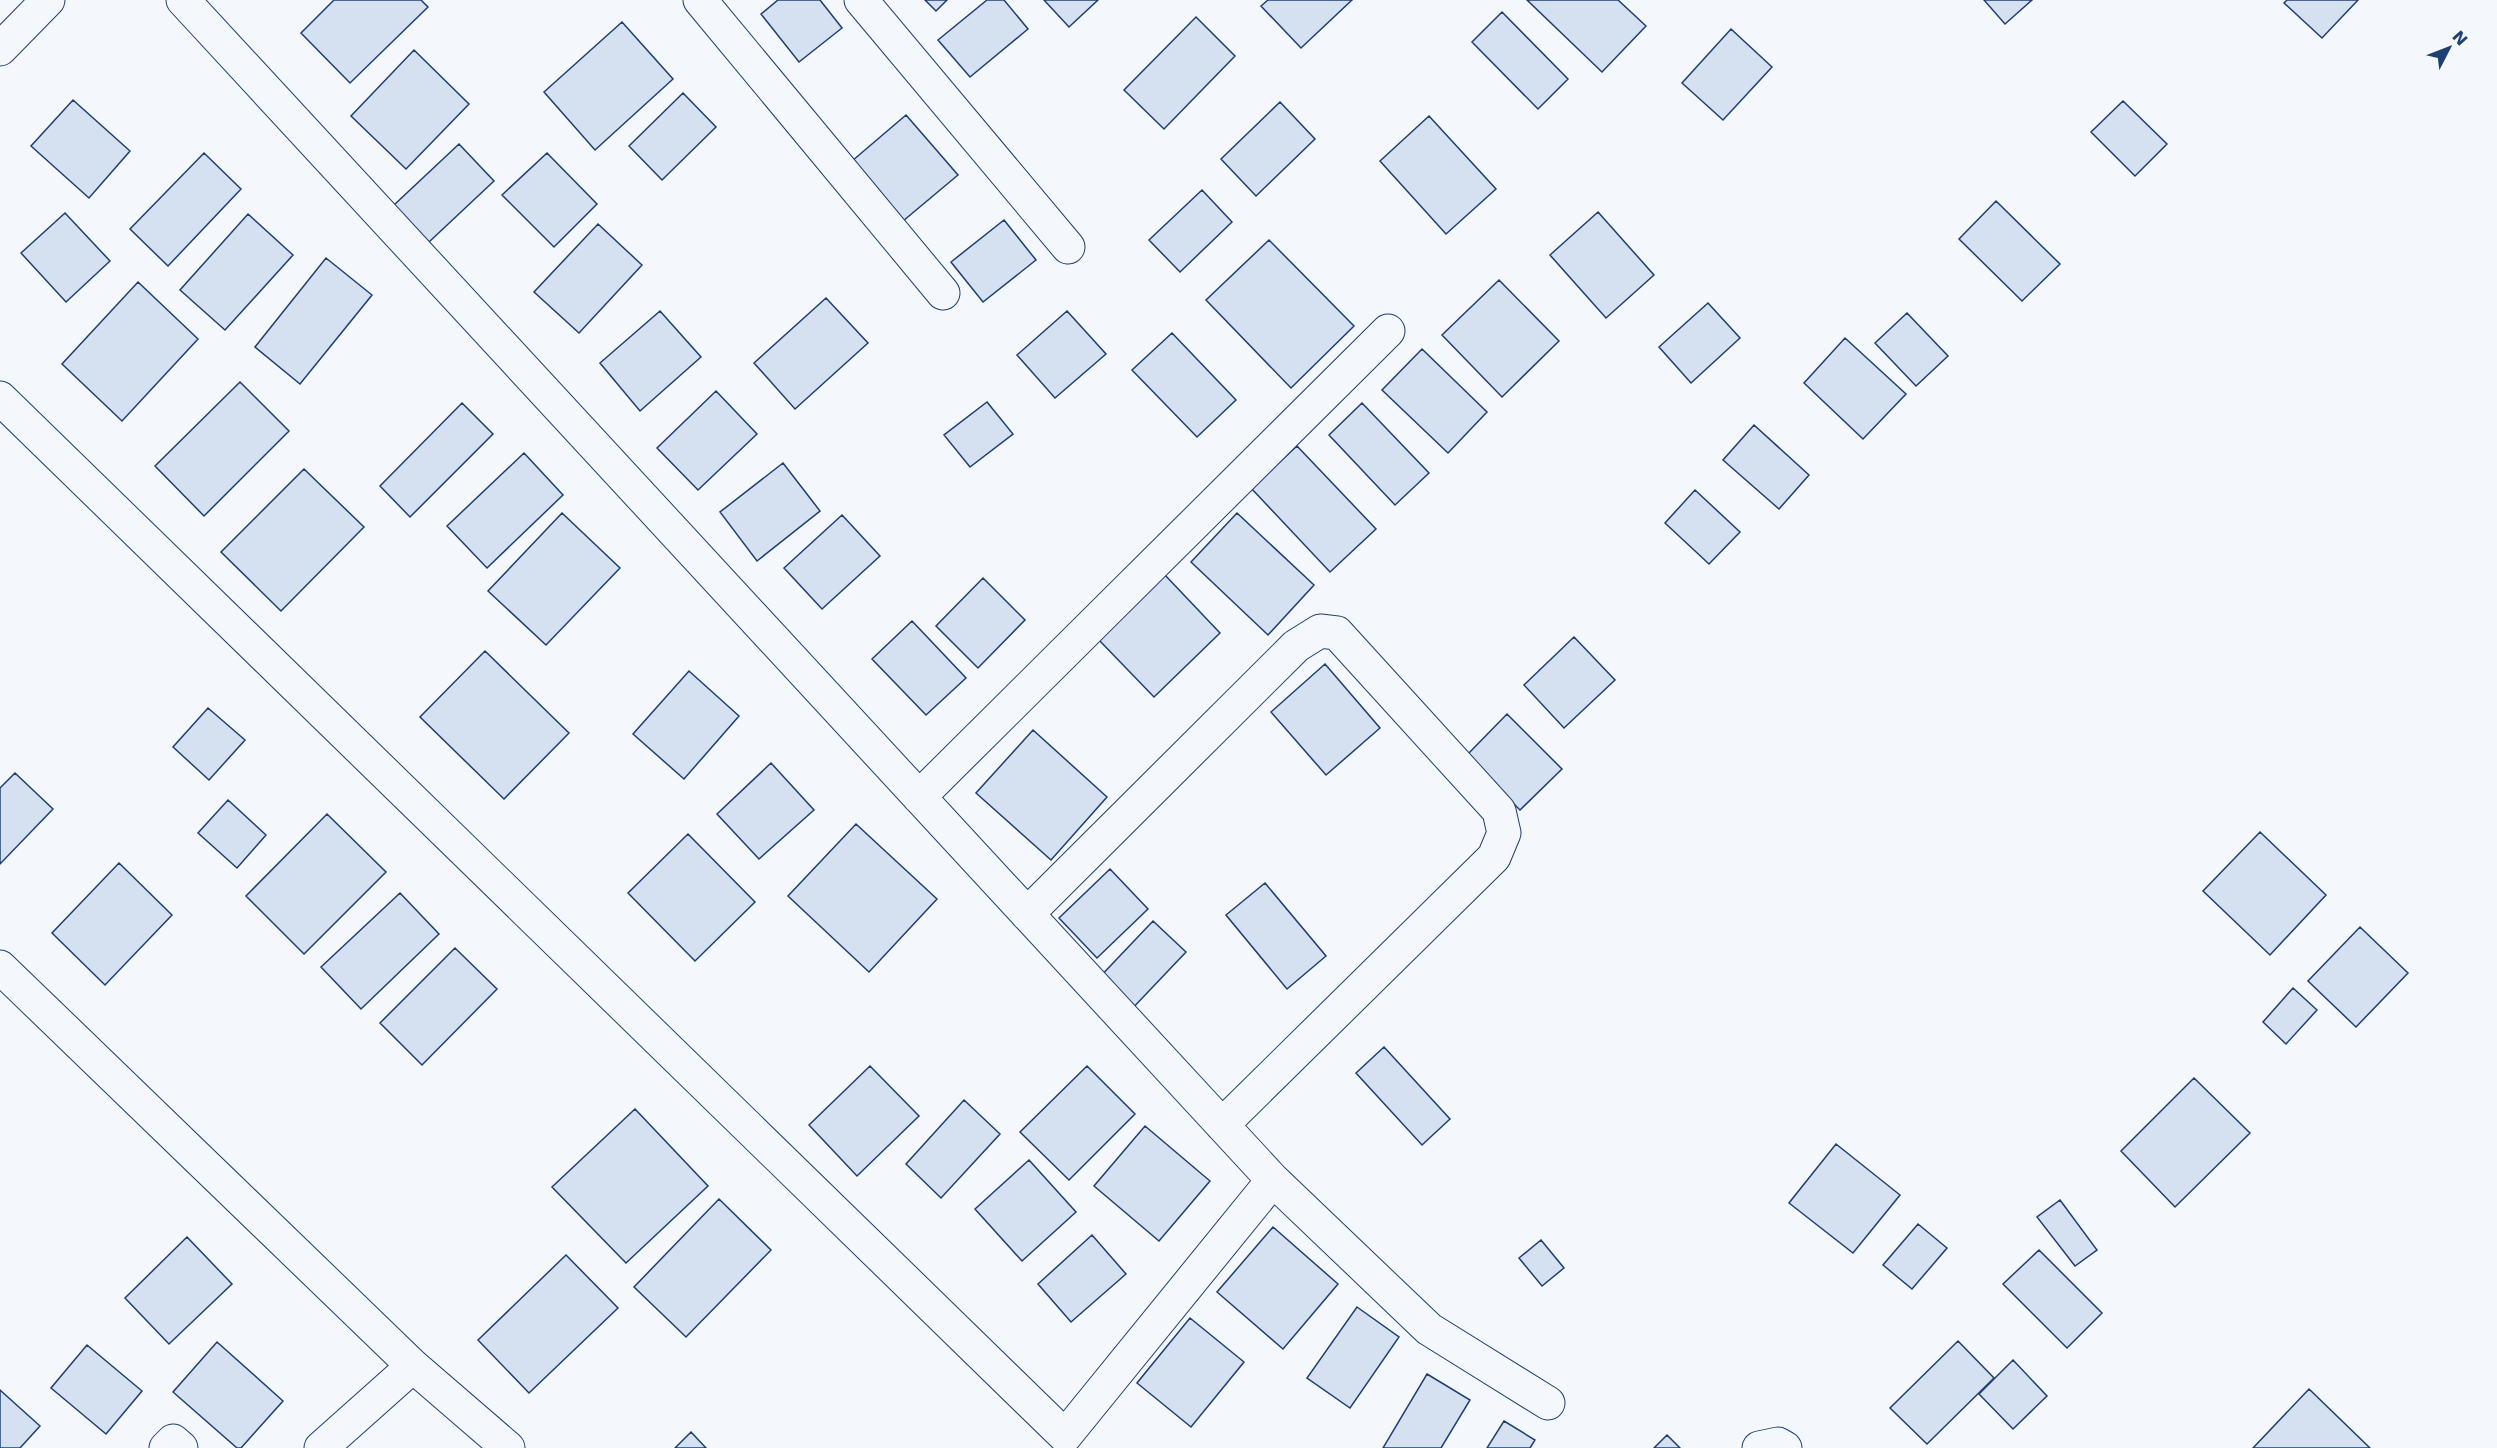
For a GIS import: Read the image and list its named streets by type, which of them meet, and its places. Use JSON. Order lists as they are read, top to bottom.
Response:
{
  "north": "top right"
}
